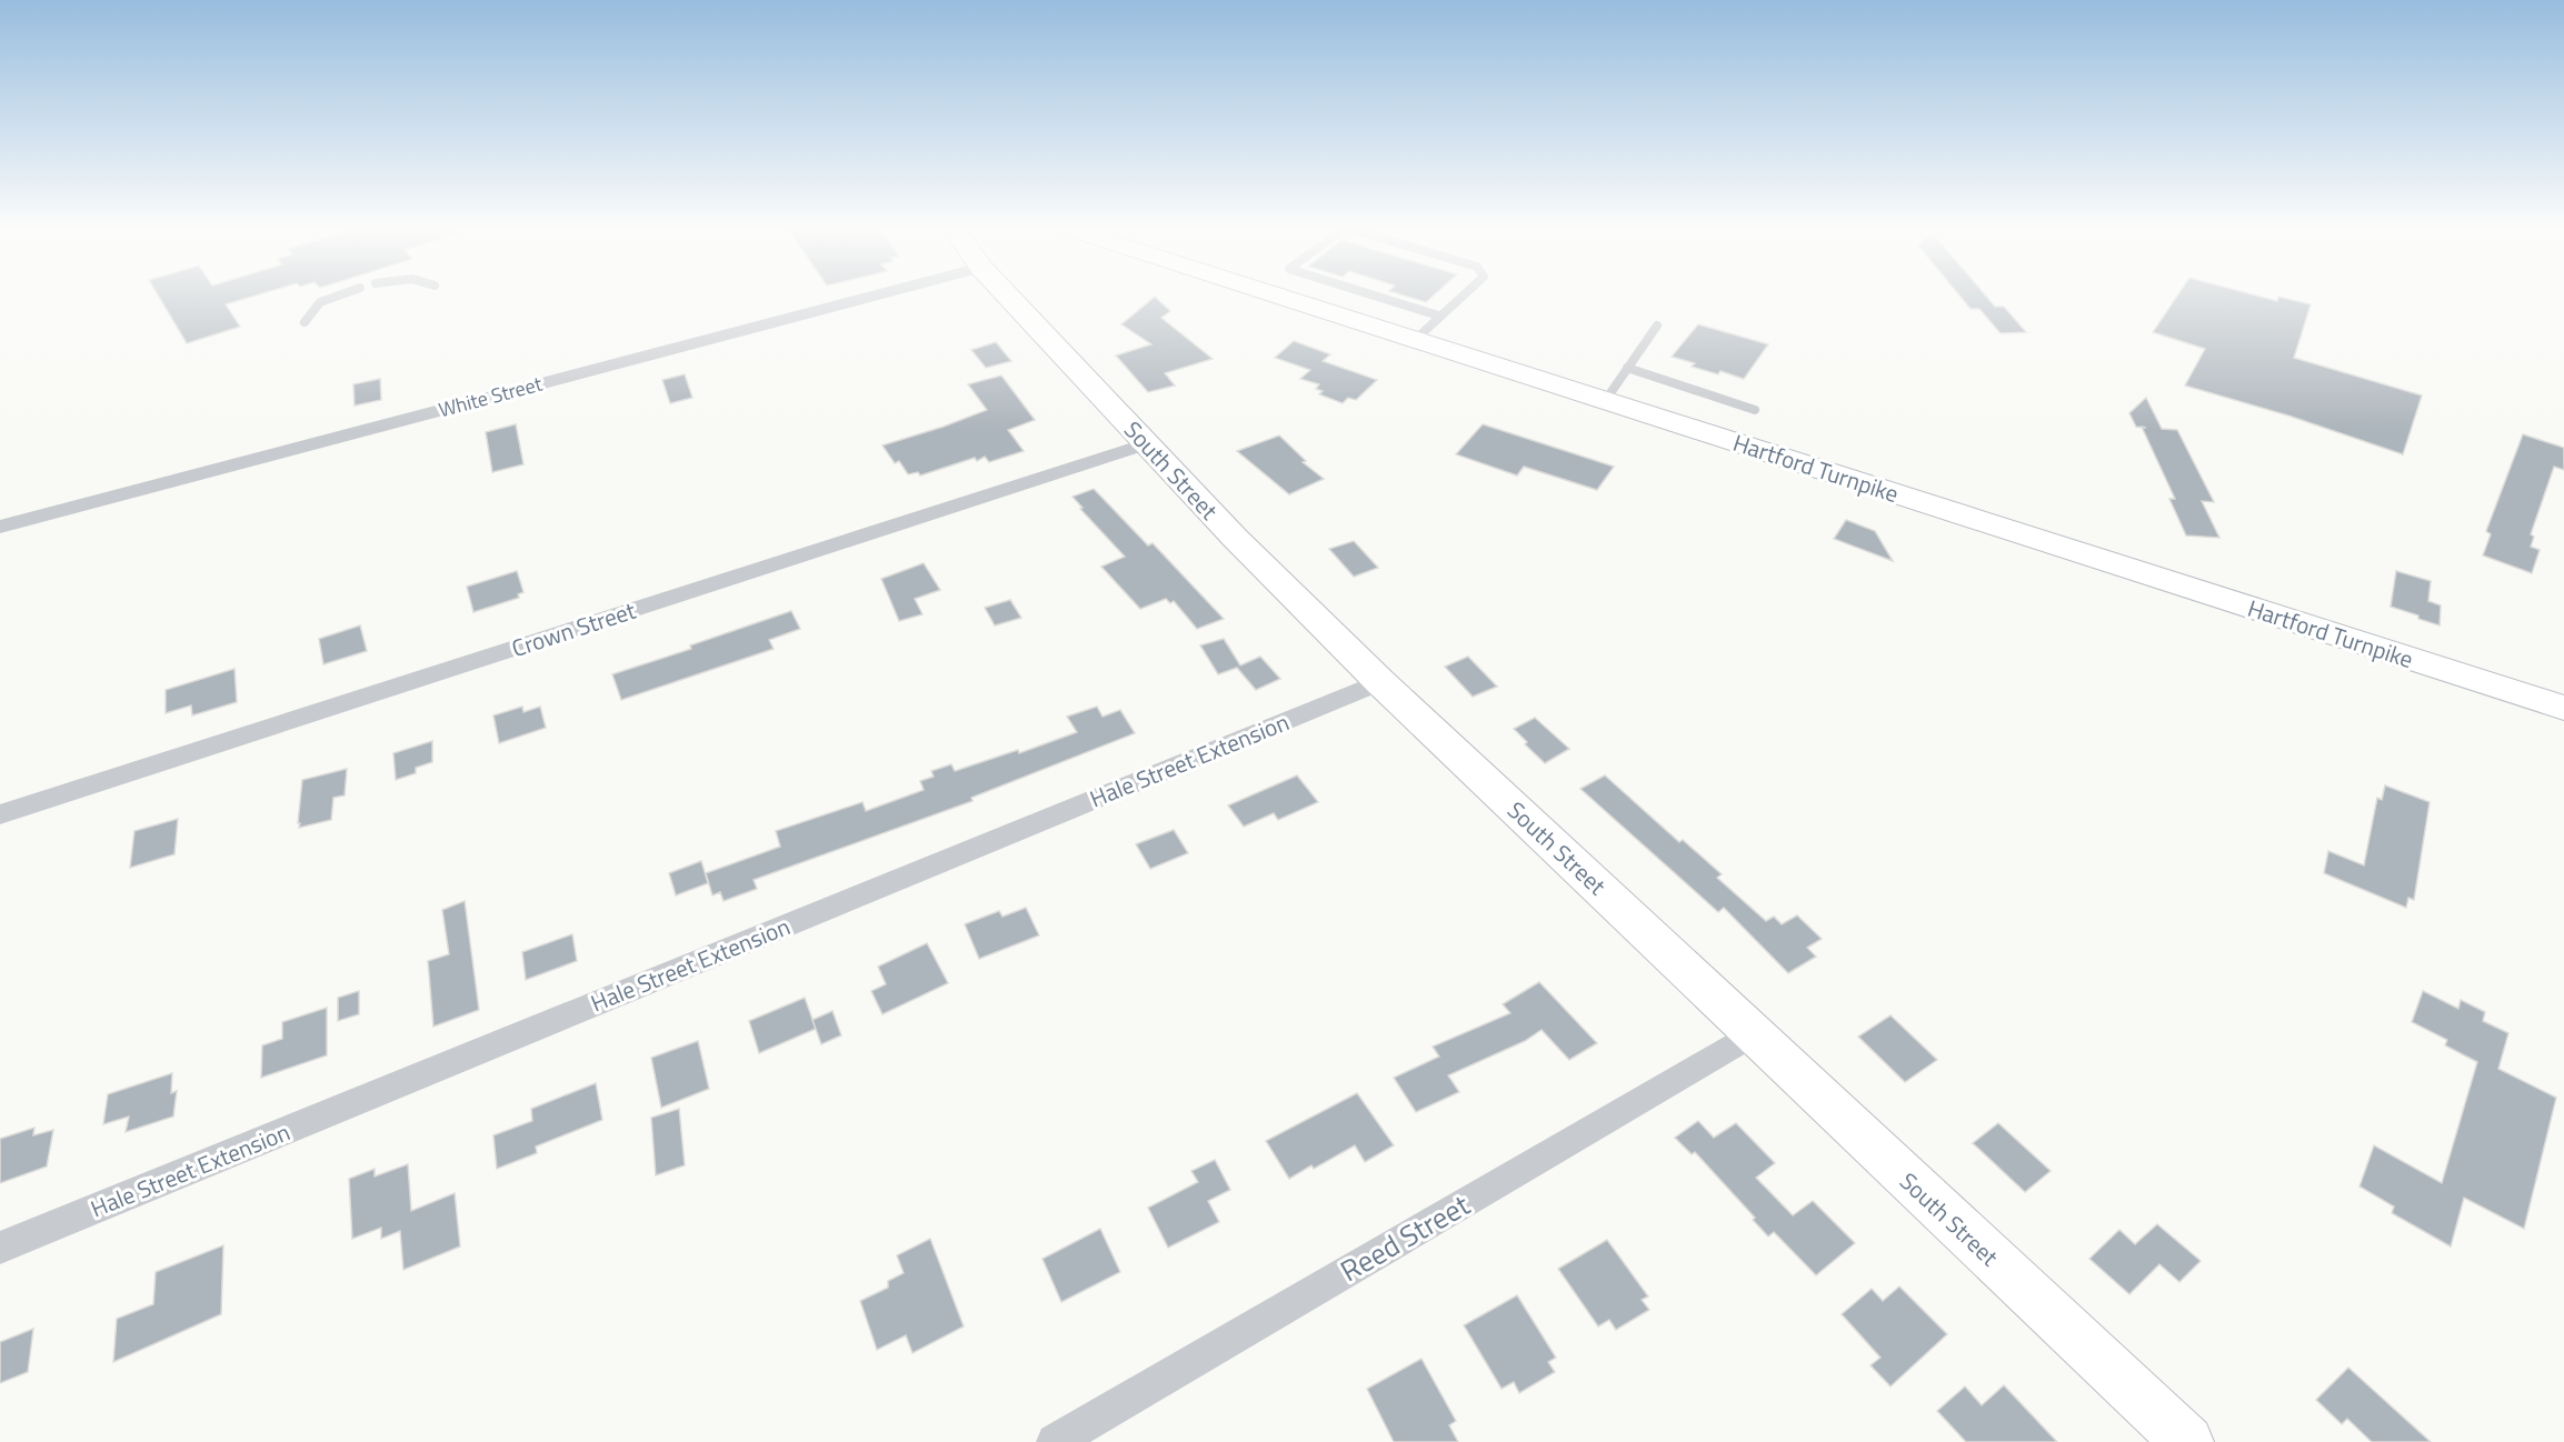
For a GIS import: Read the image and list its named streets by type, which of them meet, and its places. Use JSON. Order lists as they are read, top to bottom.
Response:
{
  "streets": {
    "street": [
      "White Street",
      "Hartford Turnpike",
      "South Street",
      "Crown Street",
      "Hale Street Extension",
      "Reed Street"
    ]
  },
  "crossings": [
    ["South Street", "Crown Street"],
    ["South Street", "Hale Street Extension"],
    ["South Street", "Reed Street"]
  ]
}
